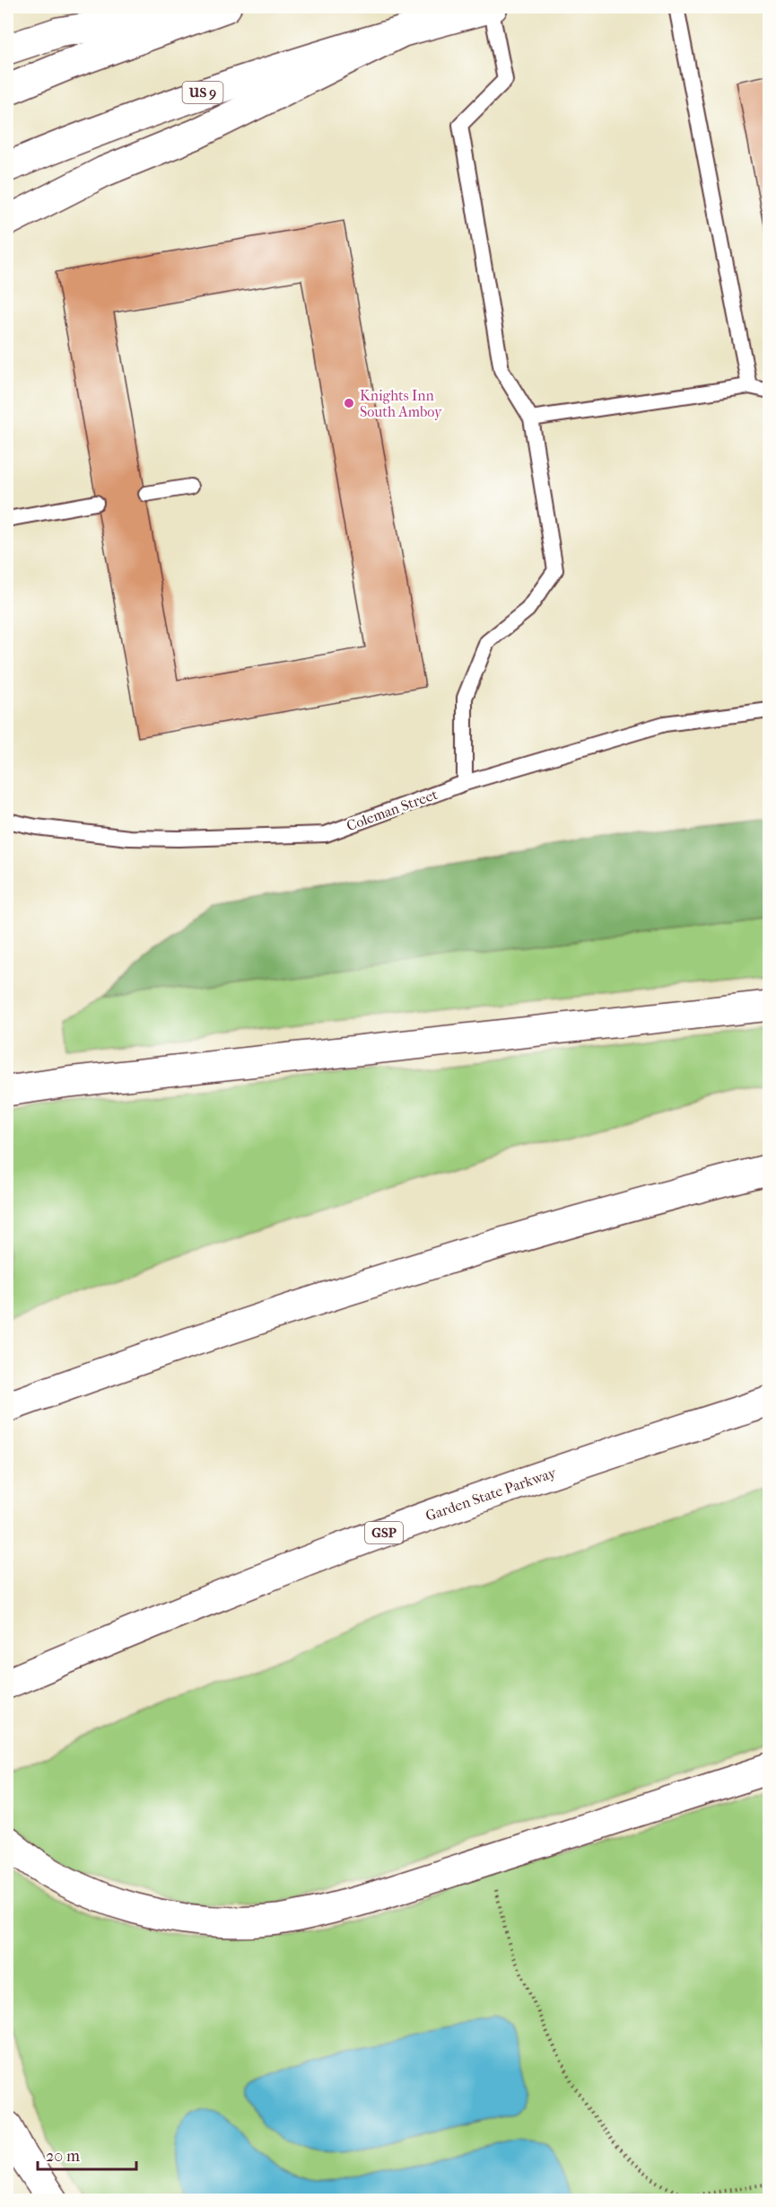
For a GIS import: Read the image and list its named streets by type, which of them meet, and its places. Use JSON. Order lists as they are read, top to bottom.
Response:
{
  "streets": {
    "main road": ["US 9", "Garden State Parkway", "GSP"],
    "lane": ["Coleman Street"]
  },
  "places": ["Knights Inn South Amboy"],
  "scale_bar": "20 m"
}
